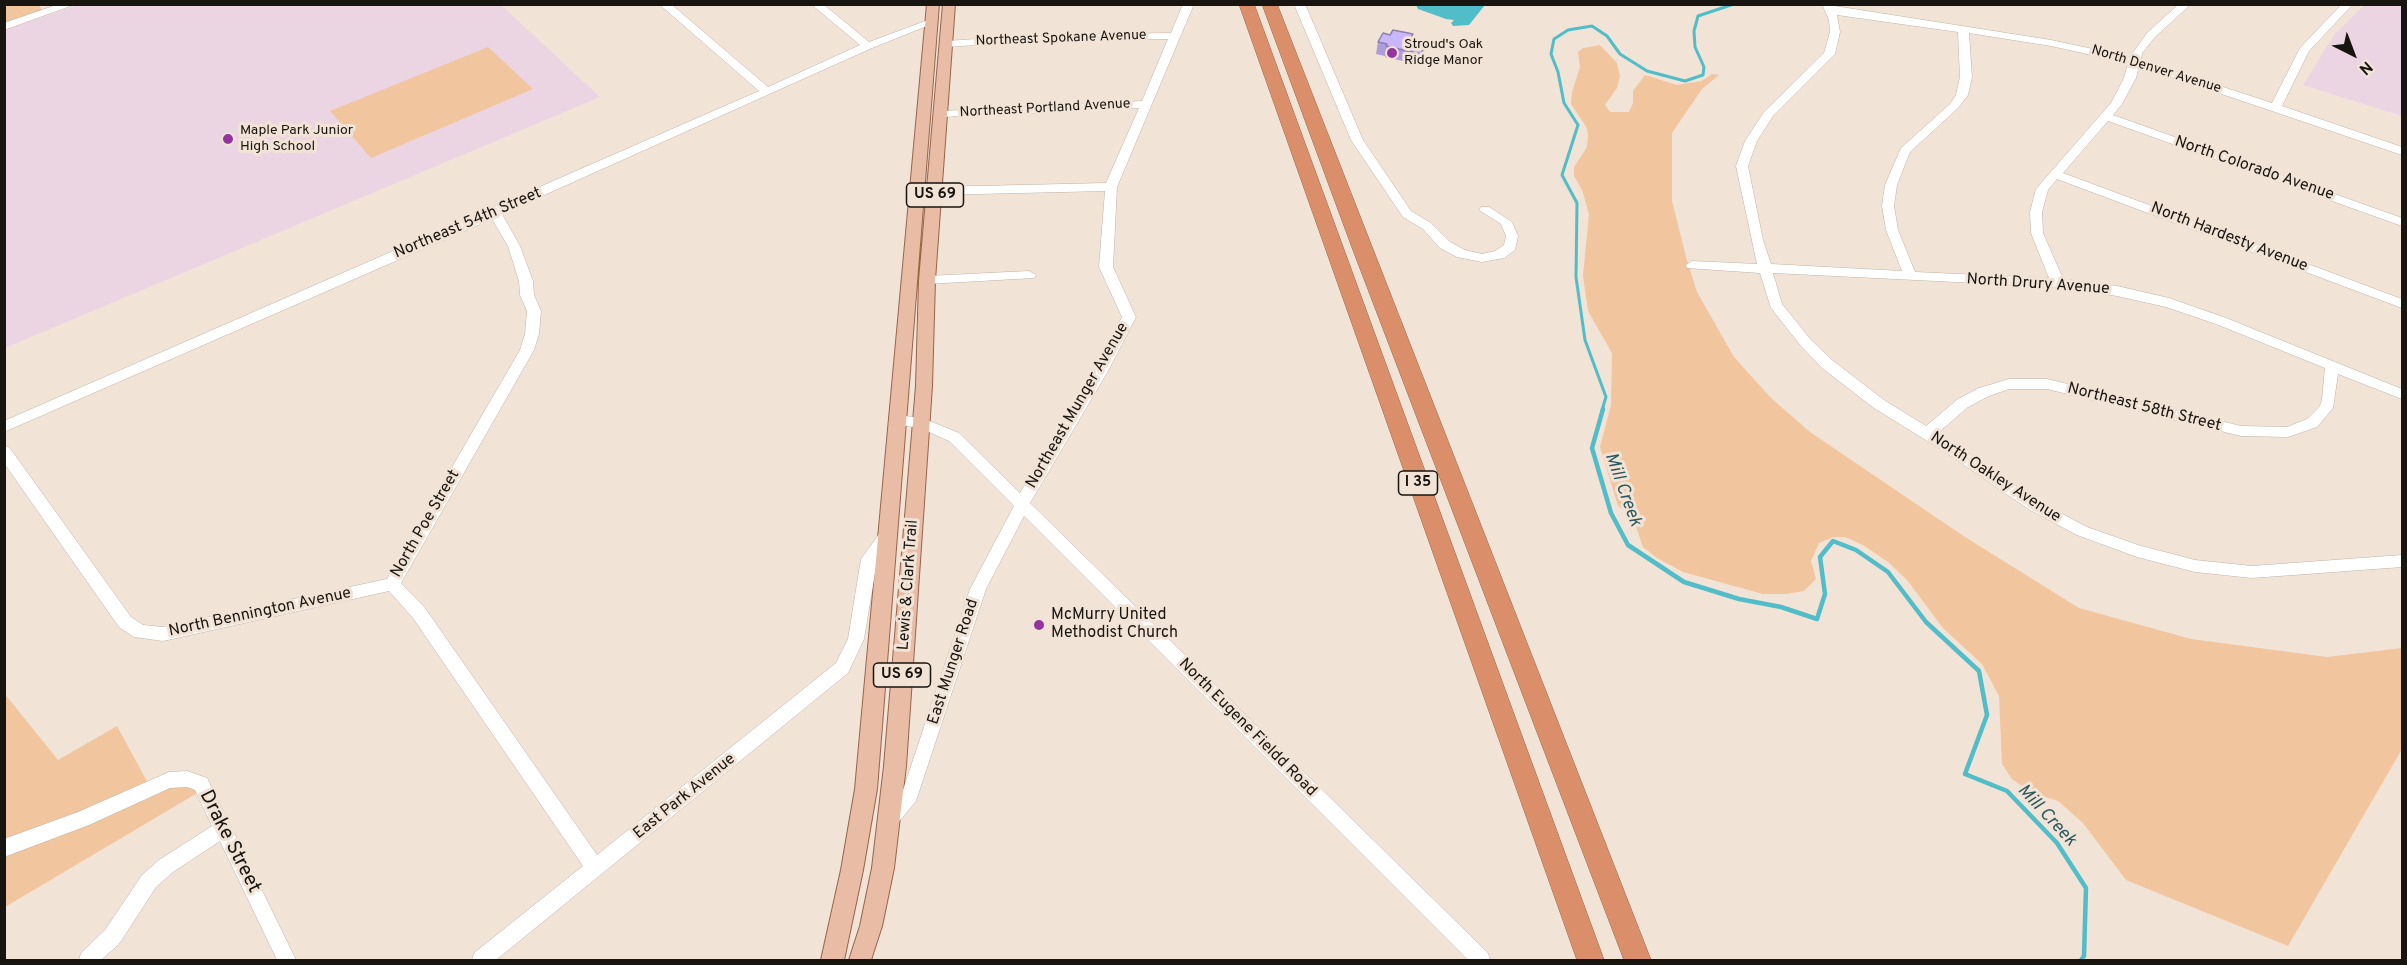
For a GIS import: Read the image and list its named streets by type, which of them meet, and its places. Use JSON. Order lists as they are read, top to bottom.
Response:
{
  "streets": {
    "highway": ["I 35"],
    "main road": ["US 69", "Lewis & Clark Trail"],
    "street": [
      "Northeast Spokane Avenue",
      "North Denver Avenue",
      "Northeast Portland Avenue",
      "North Colorado Avenue",
      "Northeast 54th Street",
      "North Hardesty Avenue",
      "North Drury Avenue",
      "Northeast Munger Avenue",
      "Northeast 58th Street",
      "North Oakley Avenue",
      "North Poe Street",
      "North Bennington Avenue",
      "East Munger Road",
      "North Eugene Fieldd Road",
      "East Park Avenue",
      "Drake Street"
    ]
  },
  "crossings": [
    ["Northeast Spokane Avenue", "US 69"],
    ["Northeast Spokane Avenue", "Northeast Munger Avenue"],
    ["North Denver Avenue", "North Oakley Avenue"],
    ["Northeast Portland Avenue", "US 69"],
    ["Northeast Portland Avenue", "Northeast Munger Avenue"],
    ["US 69", "Northeast 54th Street"],
    ["US 69", "Lewis & Clark Trail"],
    ["Northeast 54th Street", "North Poe Street"],
    ["Northeast 54th Street", "Lewis & Clark Trail"],
    ["North Drury Avenue", "Northeast 58th Street"],
    ["North Drury Avenue", "North Oakley Avenue"],
    ["Northeast Munger Avenue", "East Munger Road"],
    ["Northeast Munger Avenue", "North Eugene Fieldd Road"],
    ["Northeast 58th Street", "North Oakley Avenue"],
    ["North Poe Street", "North Bennington Avenue"],
    ["North Poe Street", "East Park Avenue"],
    ["Lewis & Clark Trail", "East Munger Road"],
    ["Lewis & Clark Trail", "North Eugene Fieldd Road"],
    ["Lewis & Clark Trail", "East Park Avenue"],
    ["East Munger Road", "North Eugene Fieldd Road"]
  ],
  "water": ["Mill Creek"],
  "places": ["Stroud's Oak Ridge Manor", "Maple Park Junior High School", "McMurry United Methodist Church"],
  "north": "bottom right"
}
